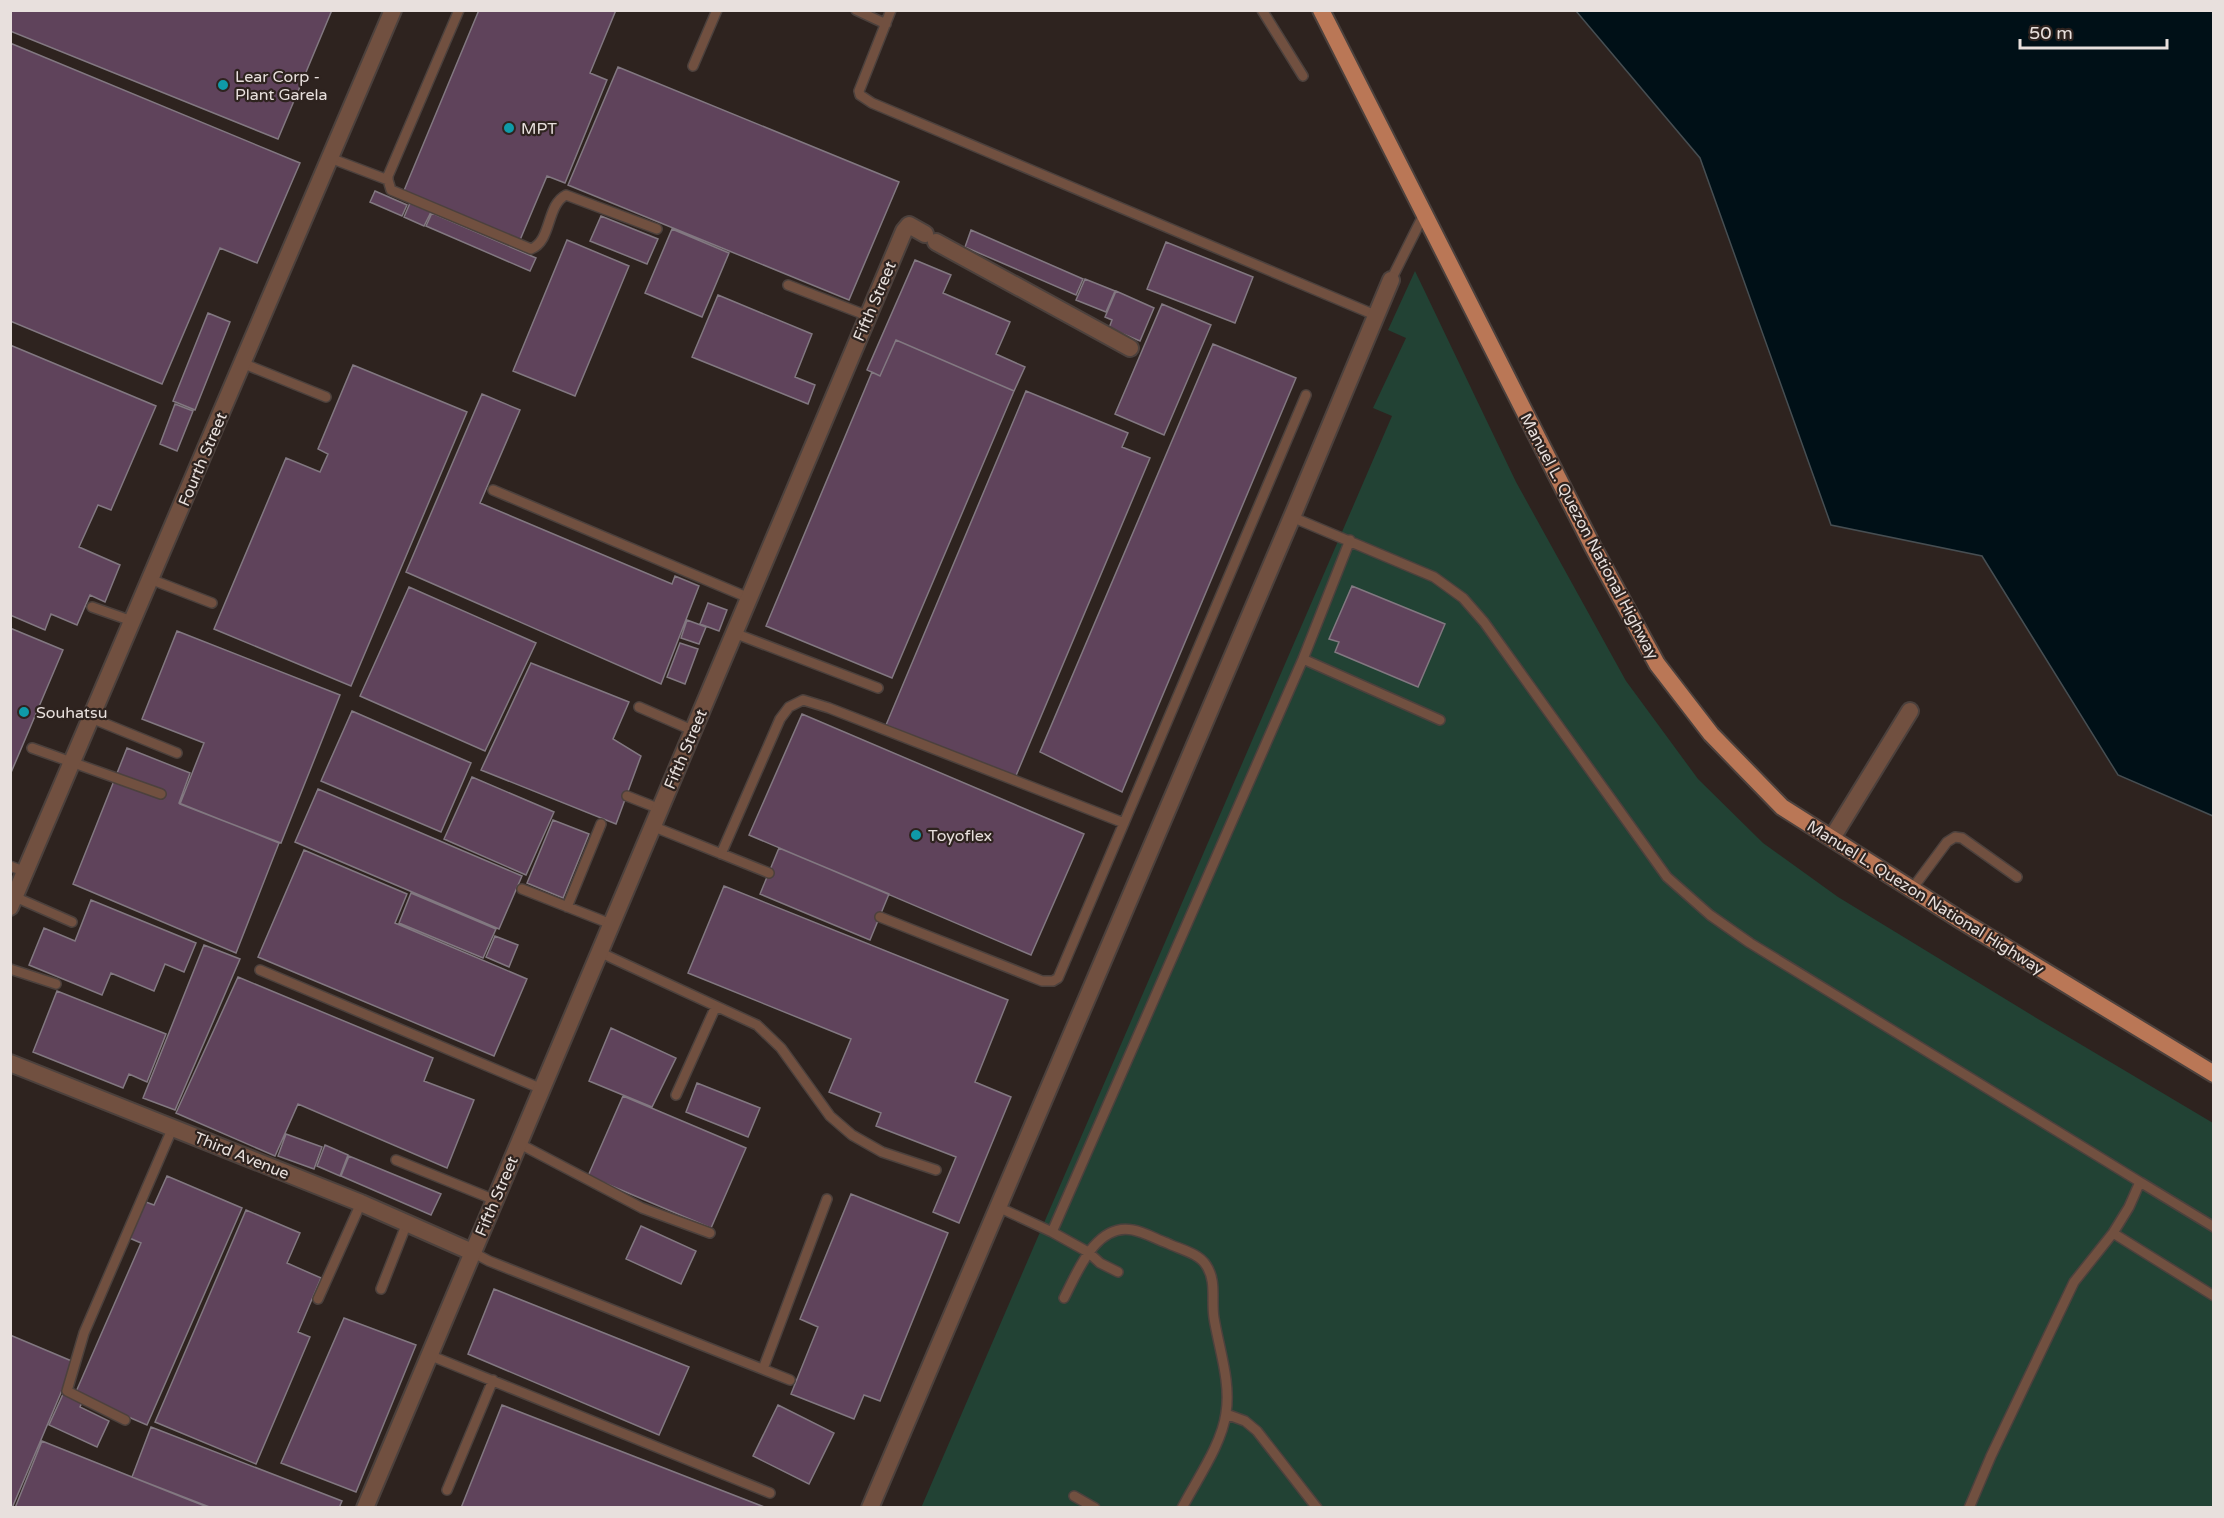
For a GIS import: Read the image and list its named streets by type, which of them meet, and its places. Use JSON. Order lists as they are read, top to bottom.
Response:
{
  "streets": {
    "main road": ["Manuel L. Quezon National Highway"],
    "street": ["Fifth Street", "Fourth Street", "Third Avenue"]
  },
  "crossings": [
    ["Fifth Street", "Third Avenue"]
  ],
  "places": [
    "Lear Corp - Plant Garela",
    "MPT",
    "Souhatsu",
    "Toyoflex"
  ],
  "scale_bar": "50 m"
}
